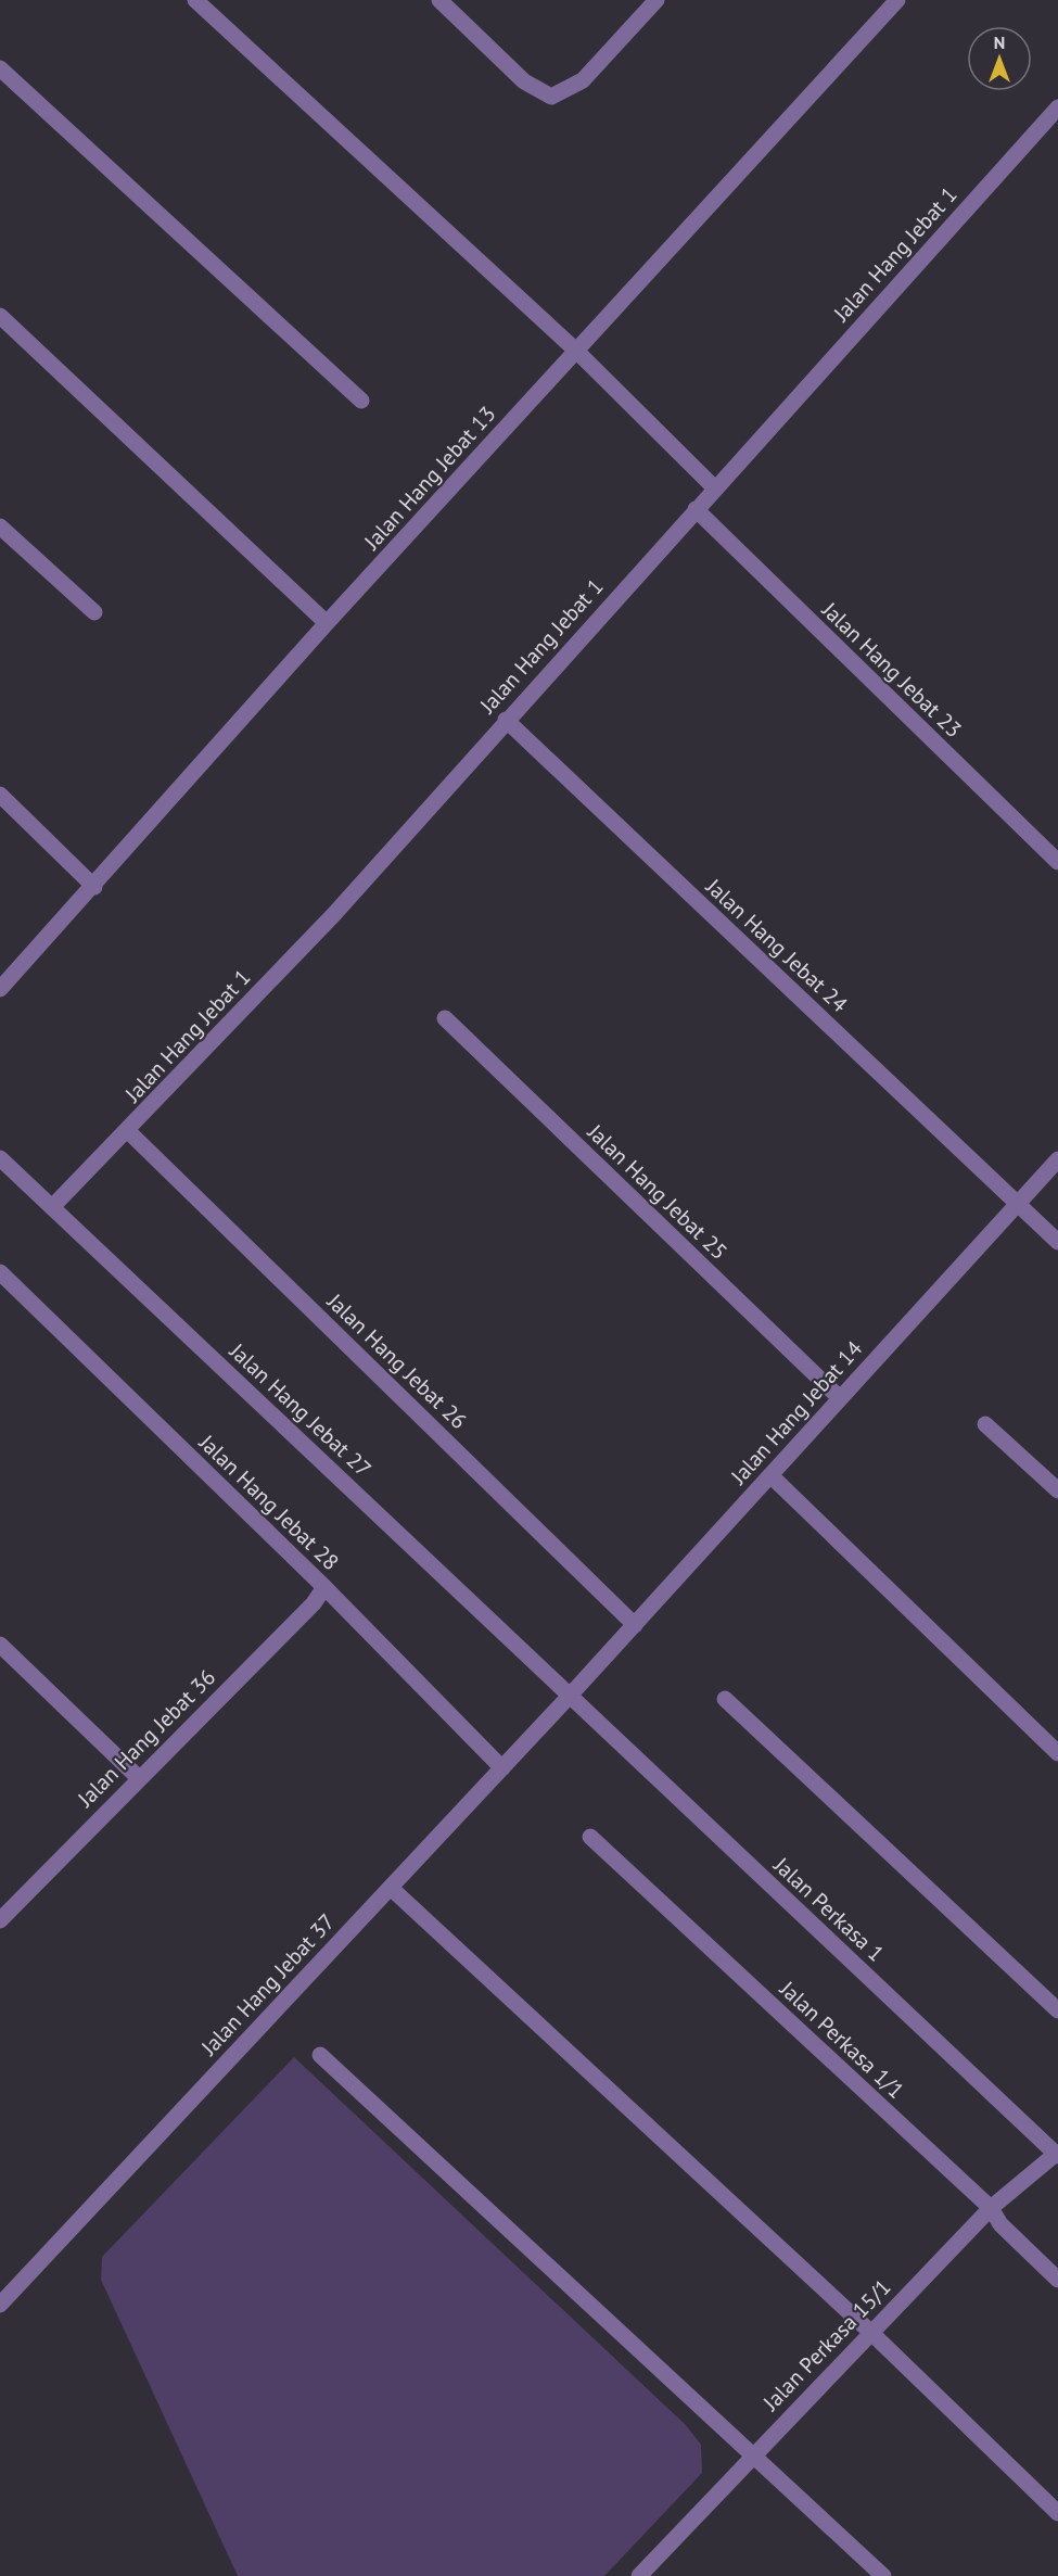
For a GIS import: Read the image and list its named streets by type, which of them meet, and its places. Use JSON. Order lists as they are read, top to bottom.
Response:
{
  "streets": {
    "street": [
      "Jalan Hang Jebat 1",
      "Jalan Hang Jebat 13",
      "Jalan Hang Jebat 23",
      "Jalan Hang Jebat 24",
      "Jalan Hang Jebat 25",
      "Jalan Hang Jebat 26",
      "Jalan Hang Jebat 27",
      "Jalan Hang Jebat 14",
      "Jalan Hang Jebat 28",
      "Jalan Hang Jebat 36",
      "Jalan Perkasa 1",
      "Jalan Hang Jebat 37",
      "Jalan Perkasa 1/1",
      "Jalan Perkasa 15/1"
    ]
  },
  "crossings": [
    ["Jalan Hang Jebat 1", "Jalan Hang Jebat 23"],
    ["Jalan Hang Jebat 1", "Jalan Hang Jebat 24"],
    ["Jalan Hang Jebat 1", "Jalan Hang Jebat 26"],
    ["Jalan Hang Jebat 1", "Jalan Hang Jebat 27"],
    ["Jalan Hang Jebat 24", "Jalan Hang Jebat 14"],
    ["Jalan Hang Jebat 25", "Jalan Hang Jebat 14"],
    ["Jalan Hang Jebat 26", "Jalan Hang Jebat 14"],
    ["Jalan Hang Jebat 27", "Jalan Hang Jebat 14"],
    ["Jalan Hang Jebat 27", "Jalan Perkasa 1"],
    ["Jalan Hang Jebat 27", "Jalan Hang Jebat 37"],
    ["Jalan Hang Jebat 14", "Jalan Perkasa 1"],
    ["Jalan Hang Jebat 14", "Jalan Hang Jebat 37"],
    ["Jalan Hang Jebat 28", "Jalan Hang Jebat 36"],
    ["Jalan Hang Jebat 28", "Jalan Hang Jebat 37"],
    ["Jalan Perkasa 1", "Jalan Hang Jebat 37"],
    ["Jalan Perkasa 1", "Jalan Perkasa 15/1"],
    ["Jalan Perkasa 1/1", "Jalan Perkasa 15/1"]
  ],
  "north": "top"
}
